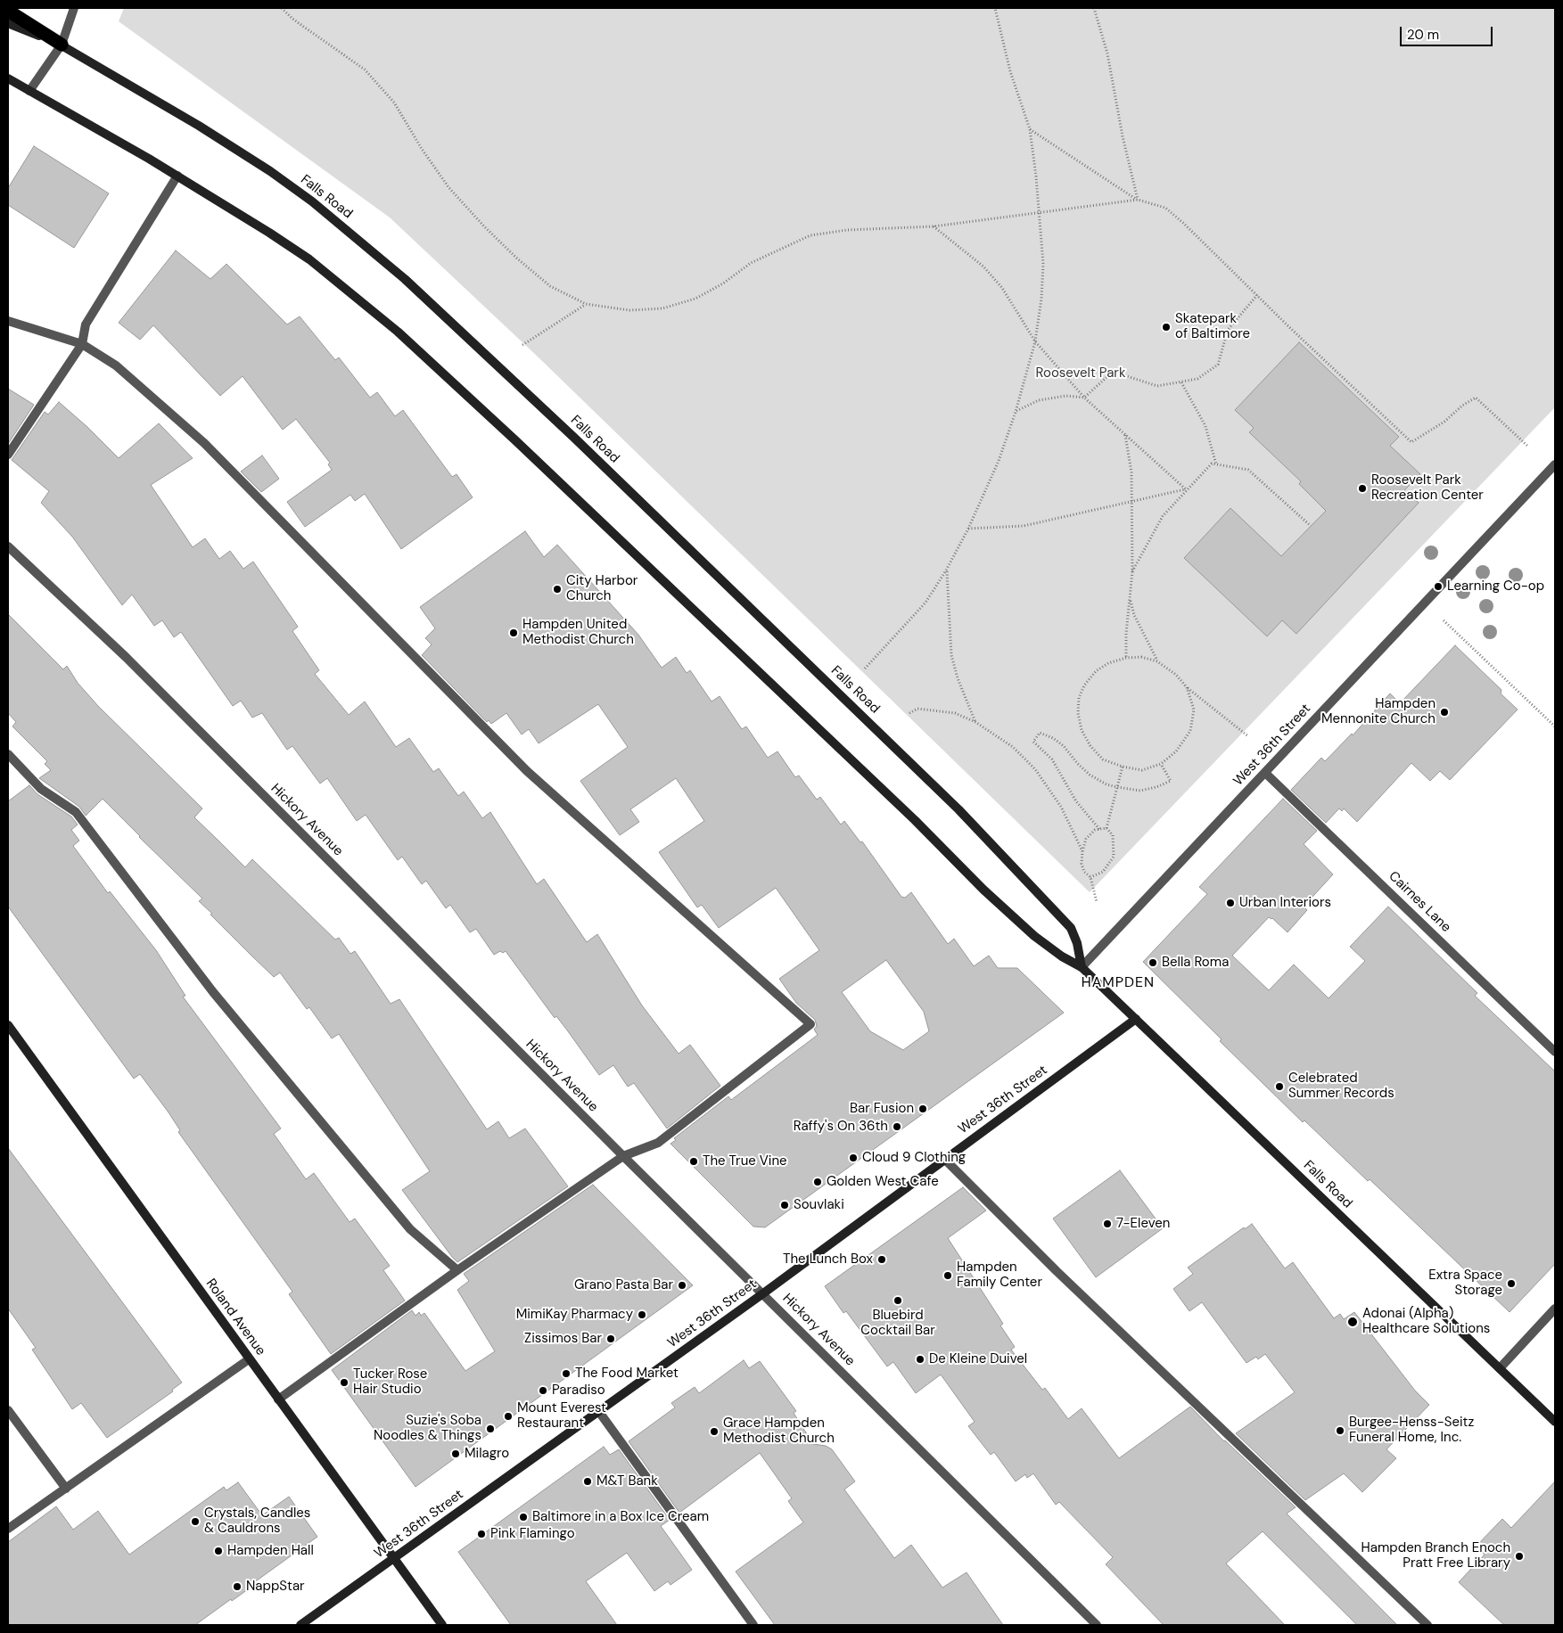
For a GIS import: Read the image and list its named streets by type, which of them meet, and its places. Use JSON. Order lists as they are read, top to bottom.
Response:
{
  "streets": {
    "main road": ["Falls Road", "West 36th Street", "Roland Avenue"],
    "street": ["Hickory Avenue", "Cairnes Lane"]
  },
  "crossings": [
    ["Falls Road", "West 36th Street"],
    ["West 36th Street", "Hickory Avenue"],
    ["West 36th Street", "Cairnes Lane"],
    ["West 36th Street", "Roland Avenue"]
  ],
  "districts": ["HAMPDEN"],
  "parks": ["Roosevelt Park"],
  "places": [
    "Skatepark of Baltimore",
    "Roosevelt Park Recreation Center",
    "Learning Co-op",
    "City Harbor Church",
    "Hampden United Methodist Church",
    "Hampden Mennonite Church",
    "Urban Interiors",
    "Bella Roma",
    "Celebrated Summer Records",
    "Bar Fusion",
    "Raffy's On 36th",
    "Cloud 9 Clothing",
    "The True Vine",
    "Golden West Cafe",
    "Souvlaki",
    "7-Eleven",
    "The Lunch Box",
    "Hampden Family Center",
    "Extra Space Storage",
    "Grano Pasta Bar",
    "Bluebird Cocktail Bar",
    "MimiKay Pharmacy",
    "Adonai (Alpha) Healthcare Solutions",
    "Zissimos Bar",
    "De Kleine Duivel",
    "The Food Market",
    "Tucker Rose Hair Studio",
    "Paradiso",
    "Mount Everest Restaurant",
    "Suzie's Soba Noodles & Things",
    "Burgee-Henss-Seitz Funeral Home, Inc.",
    "Grace Hampden Methodist Church",
    "Milagro",
    "M&T Bank",
    "Baltimore in a Box Ice Cream",
    "Crystals, Candles & Cauldrons",
    "Pink Flamingo",
    "Hampden Hall",
    "Hampden Branch Enoch Pratt Free Library",
    "NappStar"
  ],
  "scale_bar": "20 m"
}
